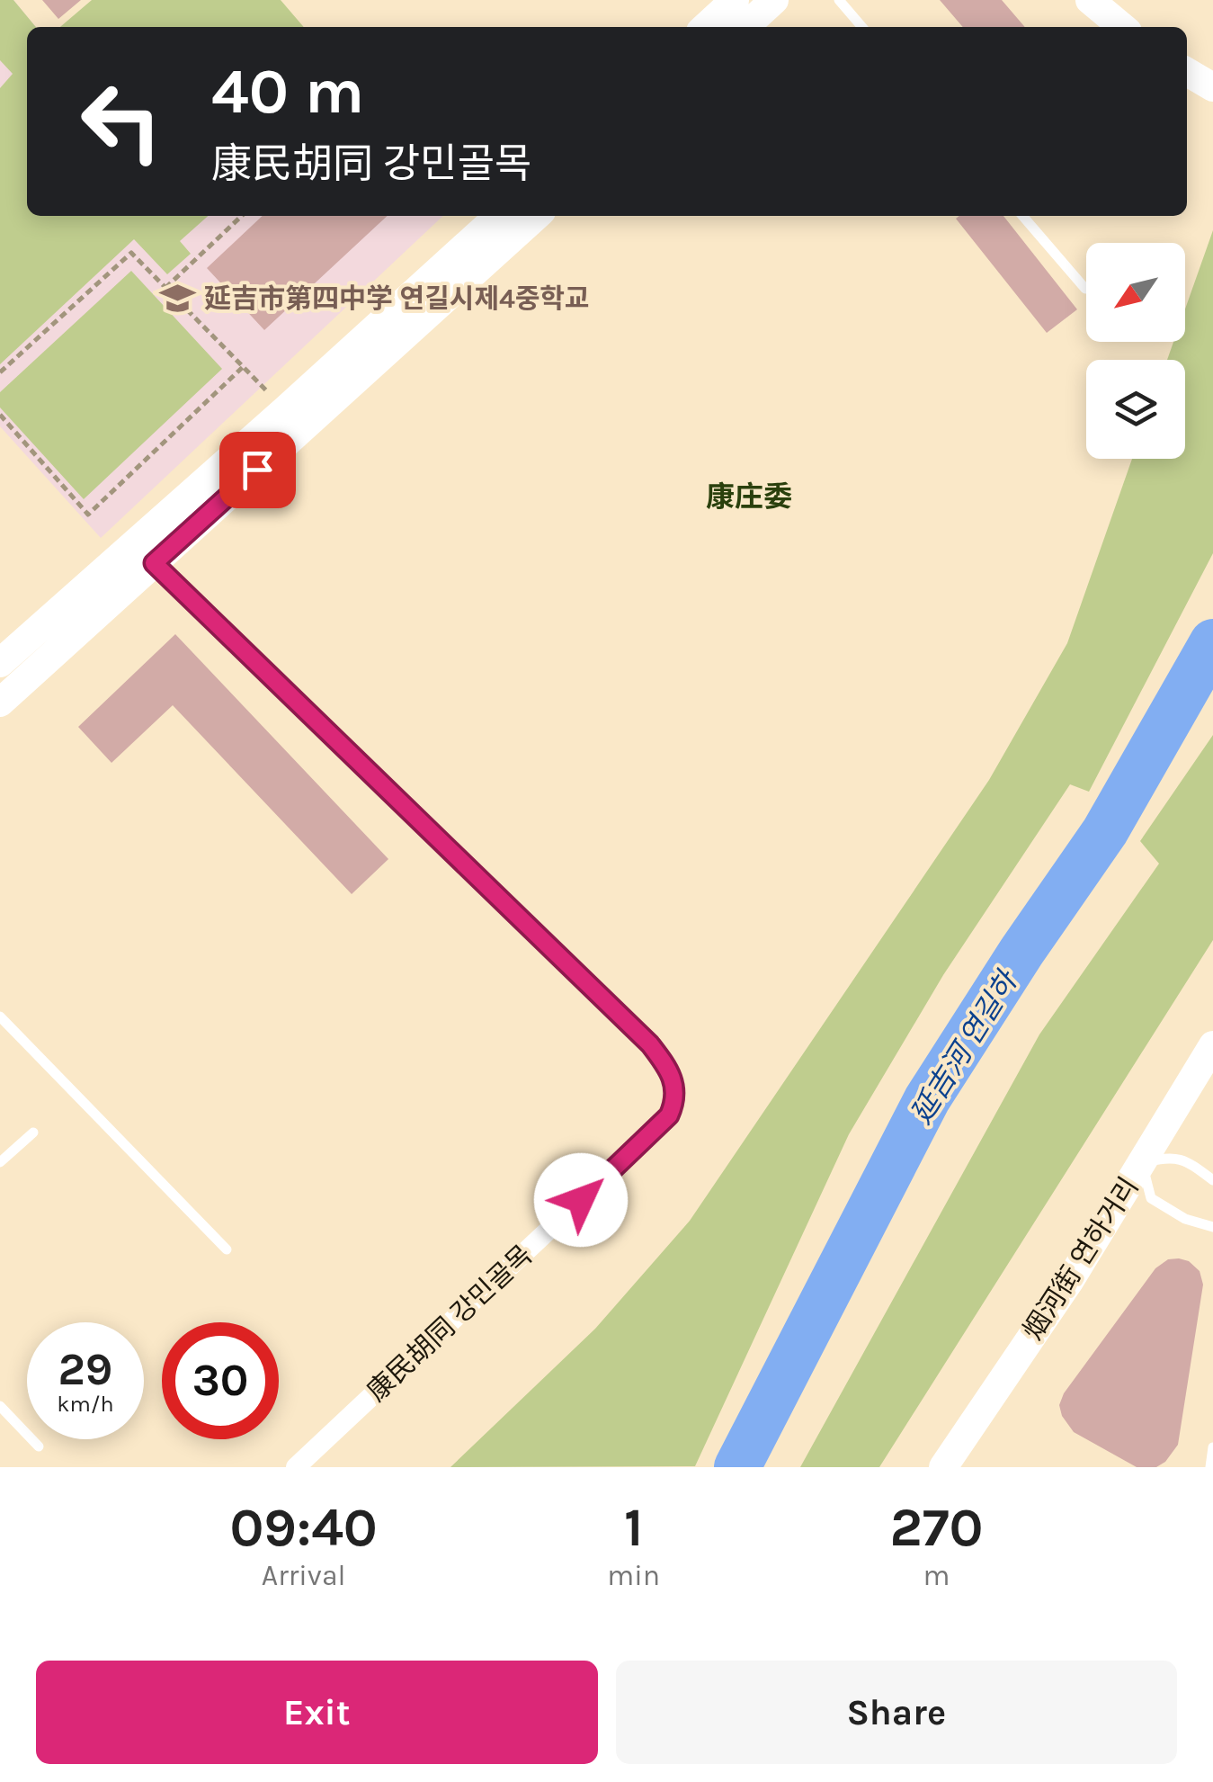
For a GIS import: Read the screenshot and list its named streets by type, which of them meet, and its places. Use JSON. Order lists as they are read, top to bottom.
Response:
{
  "streets": {
    "main road": ["烟河街 연하거리"],
    "street": ["康民胡同 강민골목"]
  },
  "districts": ["康庄委"],
  "water": ["延吉河 연길하"],
  "places": {
    "school or university": ["延吉市第四中学 연길시제4중학교"]
  },
  "north": "bottom left",
  "page": {
    "turn": ["40 m", "康民胡同 강민골목"],
    "speed": "29 km/h",
    "limit": "30",
    "eta": [
      "09:40",
      "Arrival",
      "1",
      "min",
      "270",
      "m"
    ],
    "buttons": ["Exit", "Share"]
  }
}
